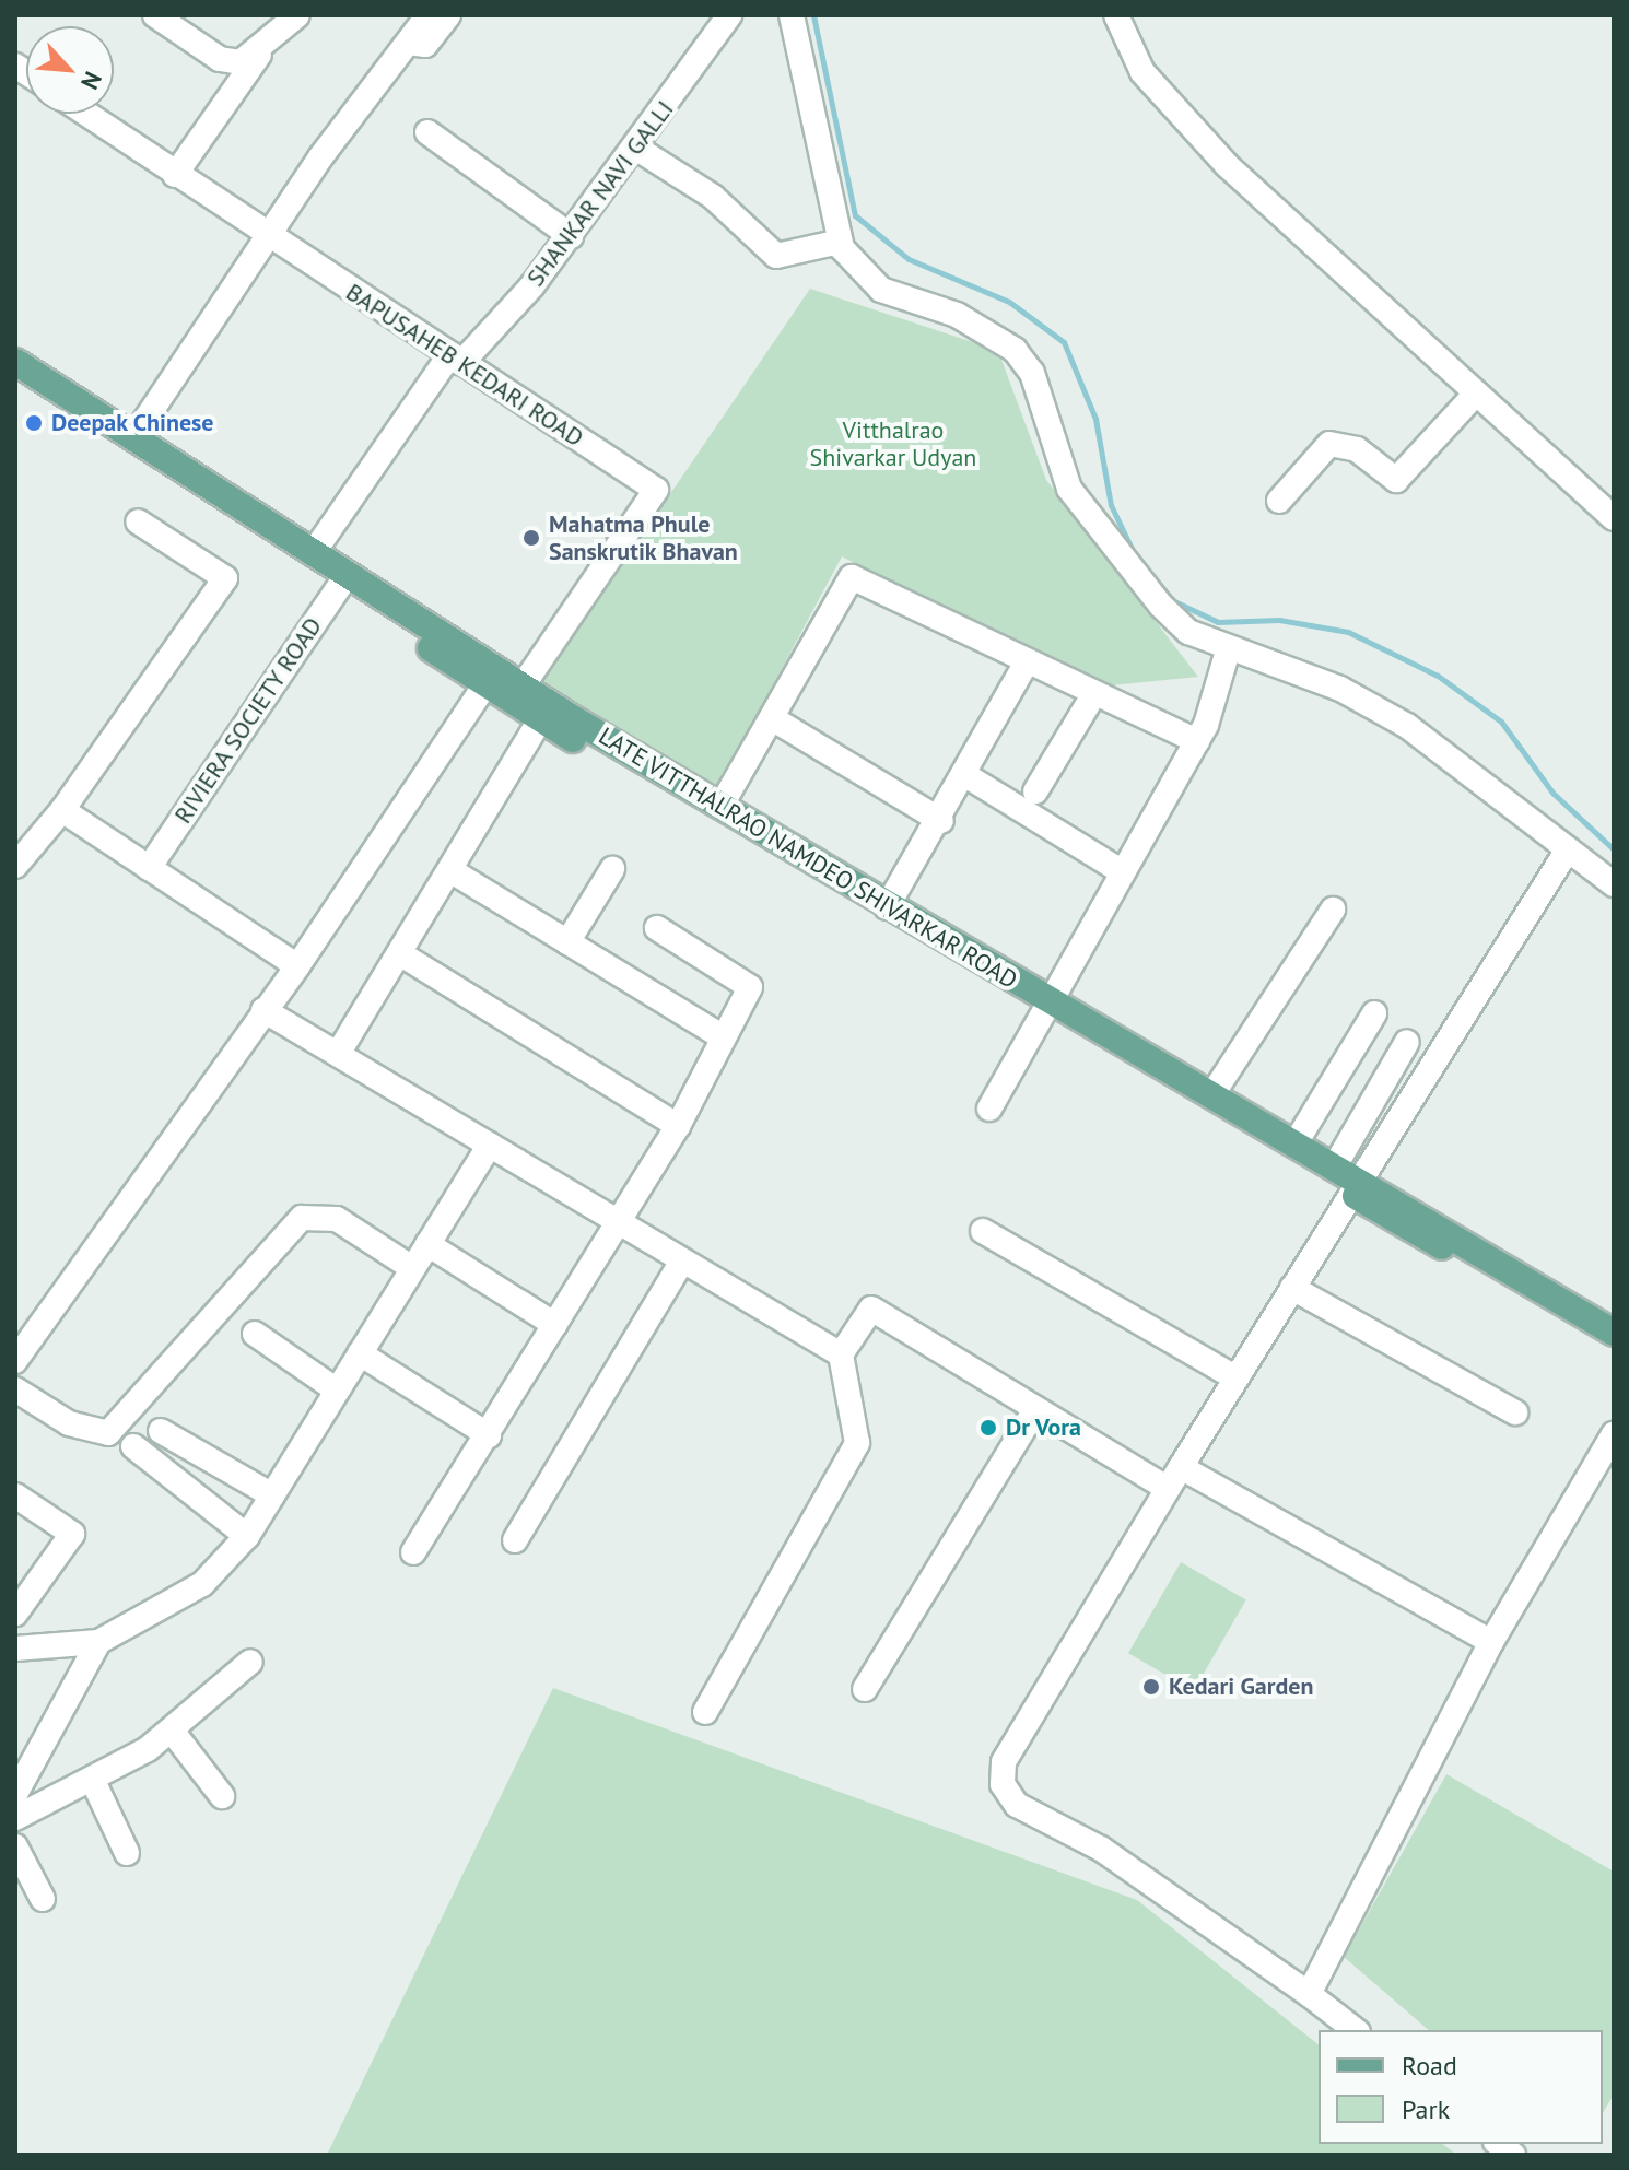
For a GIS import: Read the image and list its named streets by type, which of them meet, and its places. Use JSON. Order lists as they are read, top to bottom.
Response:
{
  "streets": {
    "main road": ["LATE VITTHALRAO NAMDEO SHIVARKAR ROAD"],
    "street": ["SHANKAR NAVI GALLI", "BAPUSAHEB KEDARI ROAD", "RIVIERA SOCIETY ROAD"]
  },
  "crossings": [
    ["SHANKAR NAVI GALLI", "BAPUSAHEB KEDARI ROAD"],
    ["SHANKAR NAVI GALLI", "LATE VITTHALRAO NAMDEO SHIVARKAR ROAD"],
    ["BAPUSAHEB KEDARI ROAD", "LATE VITTHALRAO NAMDEO SHIVARKAR ROAD"],
    ["RIVIERA SOCIETY ROAD", "LATE VITTHALRAO NAMDEO SHIVARKAR ROAD"]
  ],
  "parks": ["Vitthalrao Shivarkar Udyan"],
  "places": [
    "Deepak Chinese",
    "Mahatma Phule Sanskrutik Bhavan",
    "Dr Vora",
    "Kedari Garden"
  ],
  "legend": ["Road", "Park"],
  "north": "bottom right"
}
